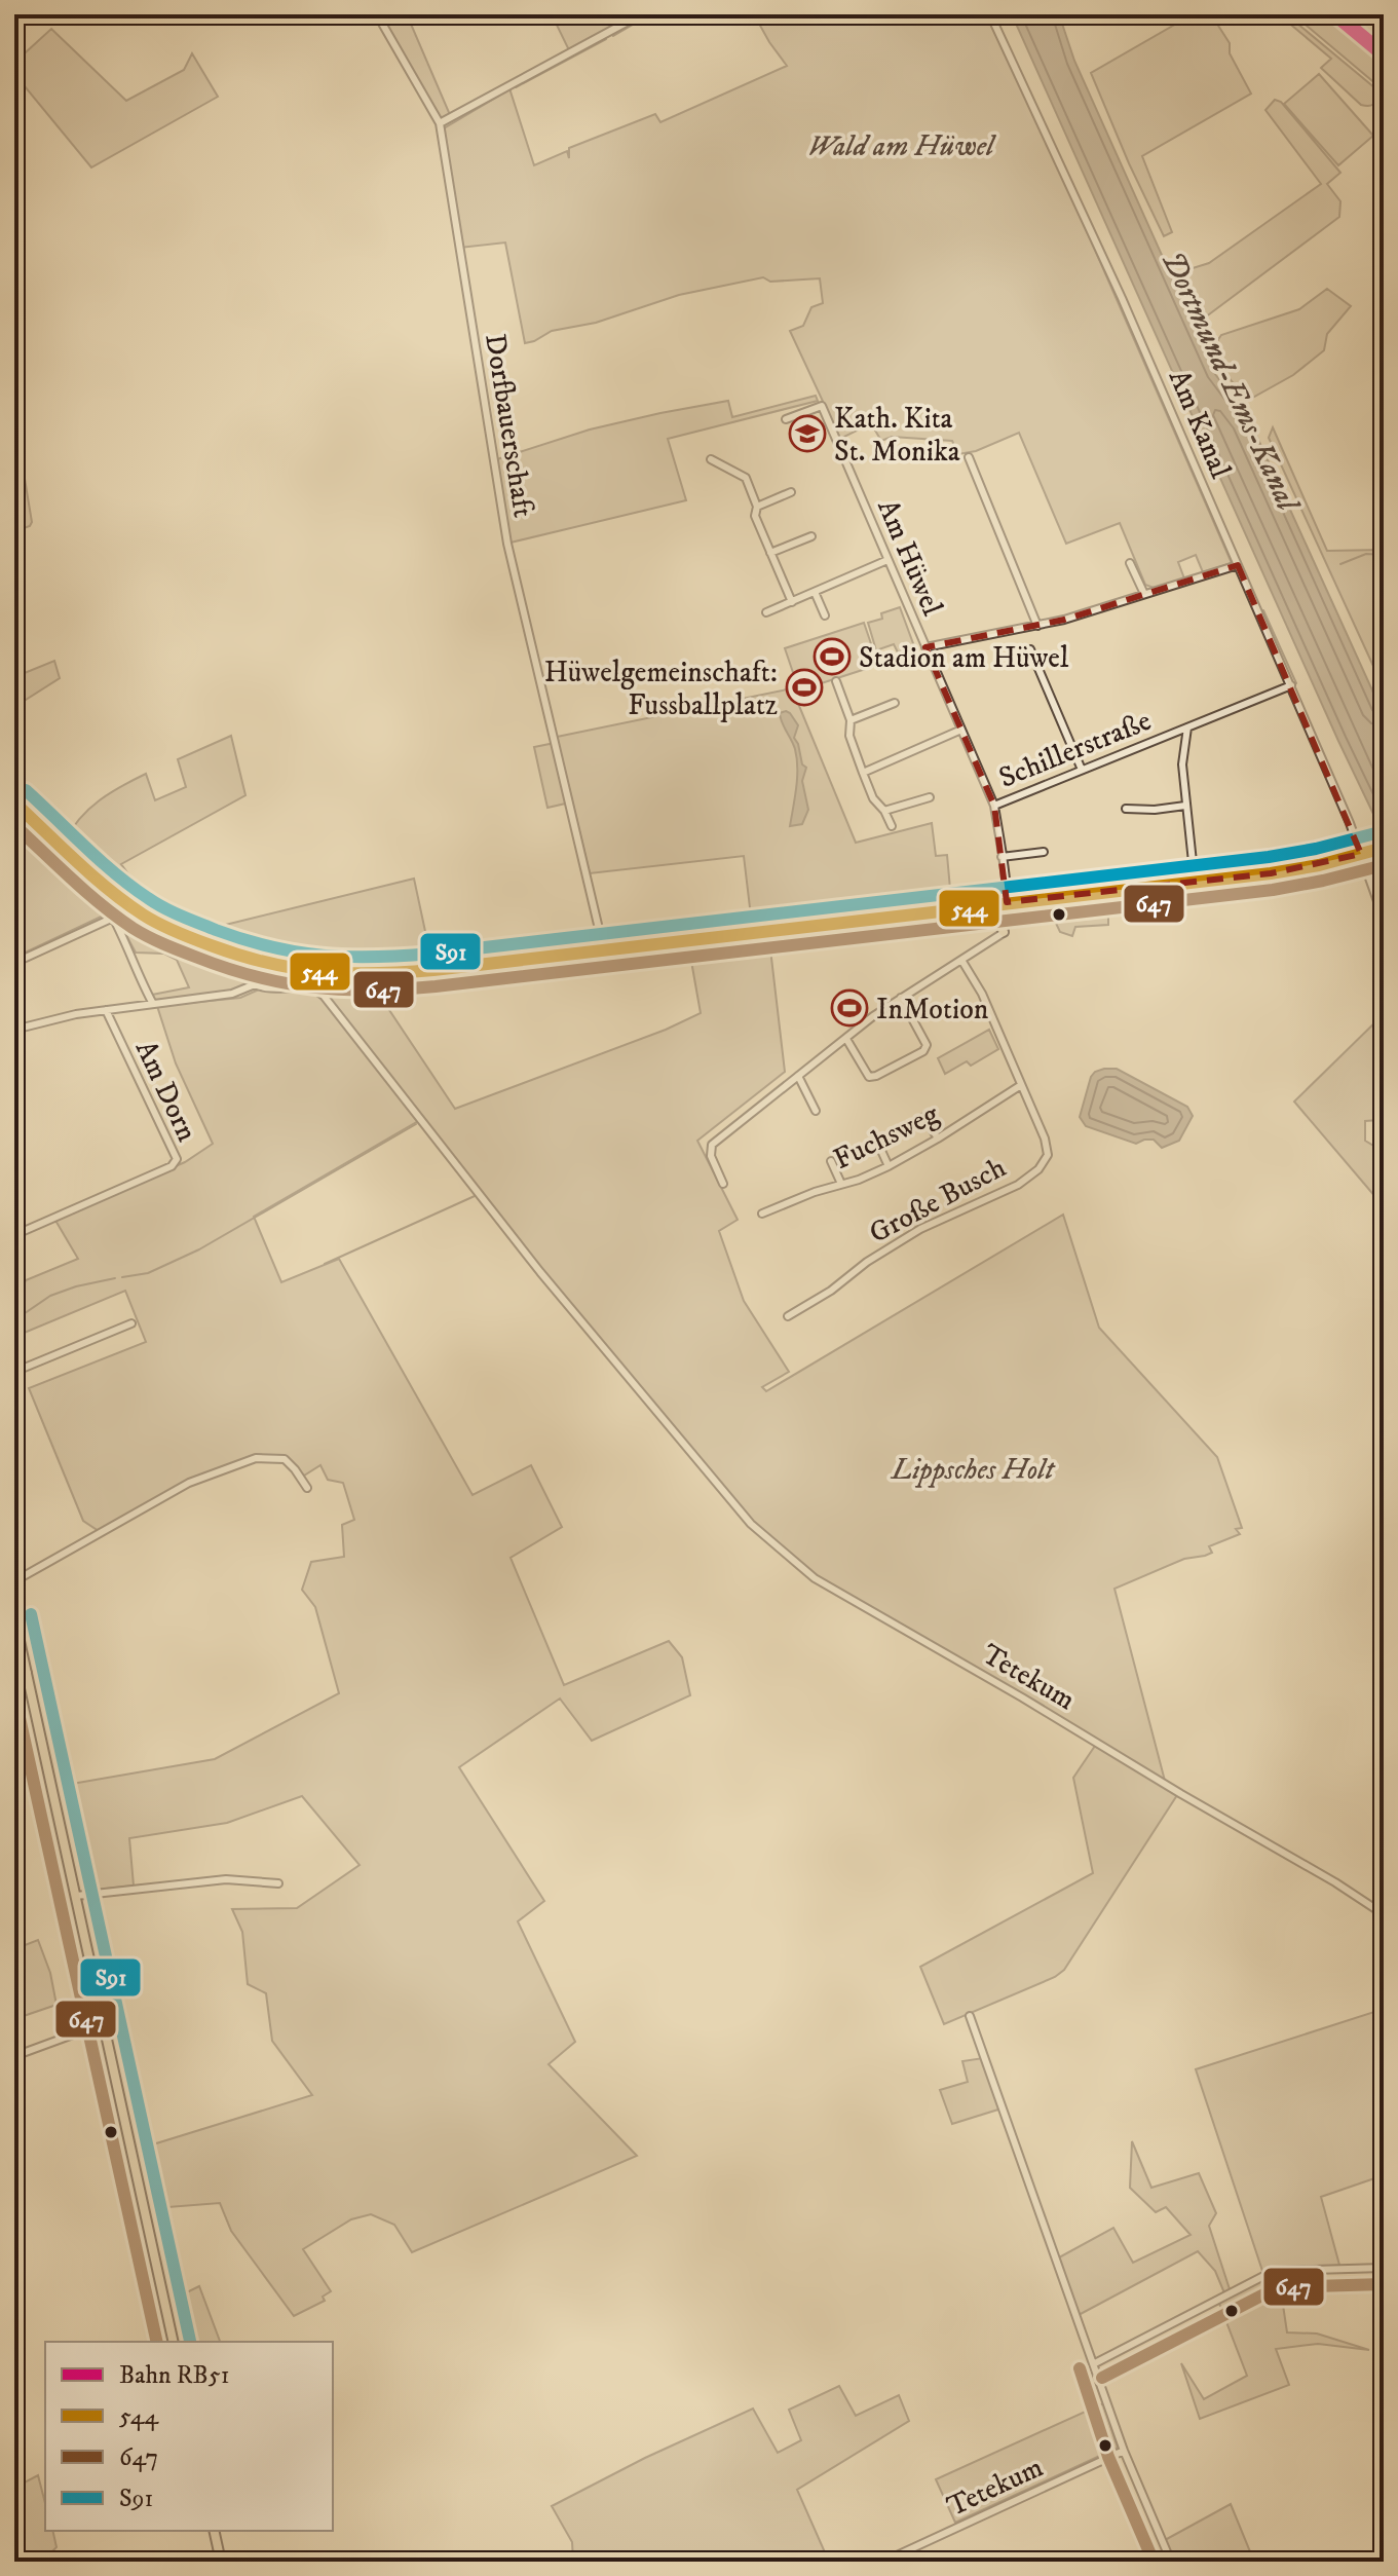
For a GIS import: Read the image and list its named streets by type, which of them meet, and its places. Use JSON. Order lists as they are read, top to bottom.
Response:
{
  "streets": {
    "street": [
      "Am Kanal",
      "Dorfbauerschaft",
      "Am Hüwel",
      "Schillerstraße",
      "Am Dorn",
      "Fuchsweg",
      "Große Busch",
      "Tetekum"
    ]
  },
  "crossings": [
    ["Am Kanal", "Schillerstraße"],
    ["Am Hüwel", "Schillerstraße"],
    ["Fuchsweg", "Große Busch"]
  ],
  "water": ["Dortmund-Ems-Kanal"],
  "parks": ["Wald am Hüwel", "Lippsches Holt"],
  "places": {
    "school or university": ["Kath. Kita St. Monika"],
    "sports": ["Stadion am Hüwel", "Hüwelgemeinschaft: Fussballplatz", "InMotion"]
  },
  "lines": [
    "rail line RB51",
    "transit line S91",
    "transit line 544",
    "transit line 647"
  ],
  "legend": [
    "Bahn RB51",
    "544",
    "647",
    "S91"
  ]
}
